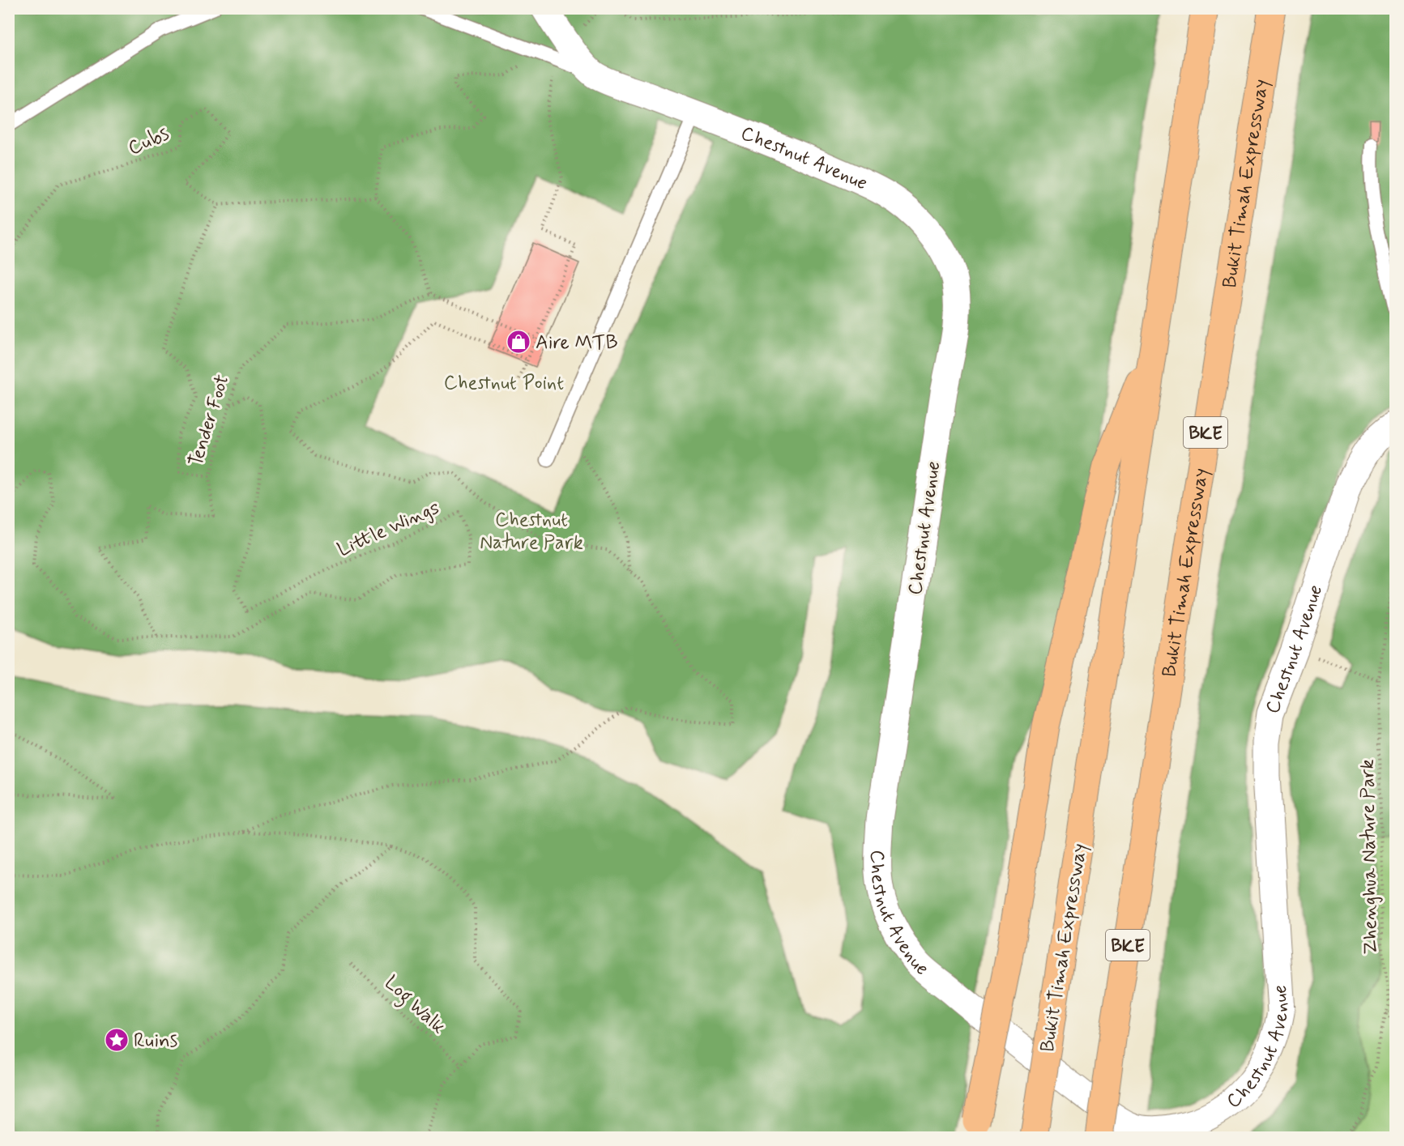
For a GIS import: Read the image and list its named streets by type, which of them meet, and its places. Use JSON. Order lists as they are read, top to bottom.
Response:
{
  "streets": {
    "highway": ["Bukit Timah Expressway", "BKE"],
    "street": ["Chestnut Avenue"],
    "path": [
      "Cubs",
      "Tender Foot",
      "Little Wings",
      "Zhenghua Nature Park",
      "Log Walk"
    ]
  },
  "crossings": [
    ["Cubs", "Tender Foot"],
    ["Tender Foot", "Little Wings"]
  ],
  "parks": ["Chestnut Point", "Chestnut Nature Park"],
  "places": {
    "shop": ["Aire MTB"],
    "place": ["Ruins"]
  }
}
